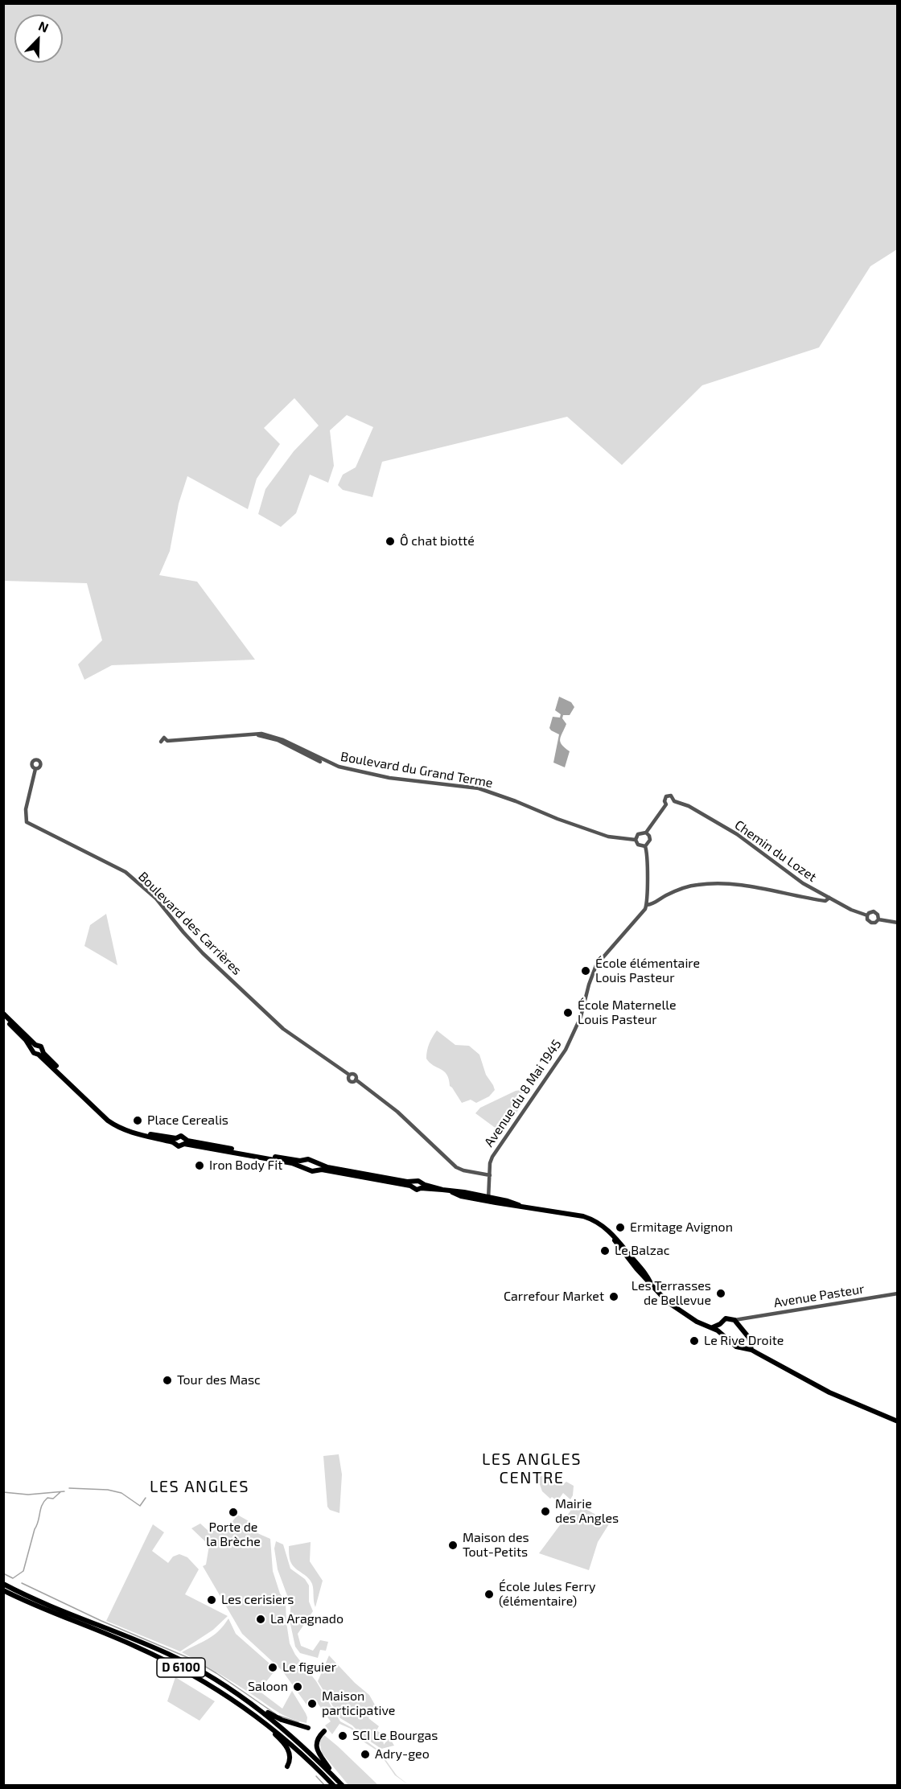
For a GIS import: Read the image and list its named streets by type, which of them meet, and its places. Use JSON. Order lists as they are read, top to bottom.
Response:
{
  "streets": {
    "main road": ["D 6100"],
    "street": [
      "Boulevard du Grand Terme",
      "Chemin du Lozet",
      "Boulevard des Carrières",
      "Avenue du 8 Mai 1945",
      "Avenue Pasteur"
    ]
  },
  "crossings": [
    ["Boulevard des Carrières", "Avenue du 8 Mai 1945"]
  ],
  "districts": ["LES ANGLES CENTRE", "LES ANGLES"],
  "places": [
    "Ô chat biotté",
    "École élémentaire Louis Pasteur",
    "École Maternelle Louis Pasteur",
    "Place Cerealis",
    "Iron Body Fit",
    "Ermitage Avignon",
    "Le Balzac",
    "Les Terrasses de Bellevue",
    "Carrefour Market",
    "Le Rive Droite",
    "Tour des Masc",
    "Mairie des Angles",
    "Porte de la Brèche",
    "Maison des Tout-Petits",
    "École Jules Ferry (élémentaire)",
    "Les cerisiers",
    "La Aragnado",
    "Le figuier",
    "Saloon",
    "Maison participative",
    "SCI Le Bourgas",
    "Adry-geo"
  ],
  "north": "top right"
}
